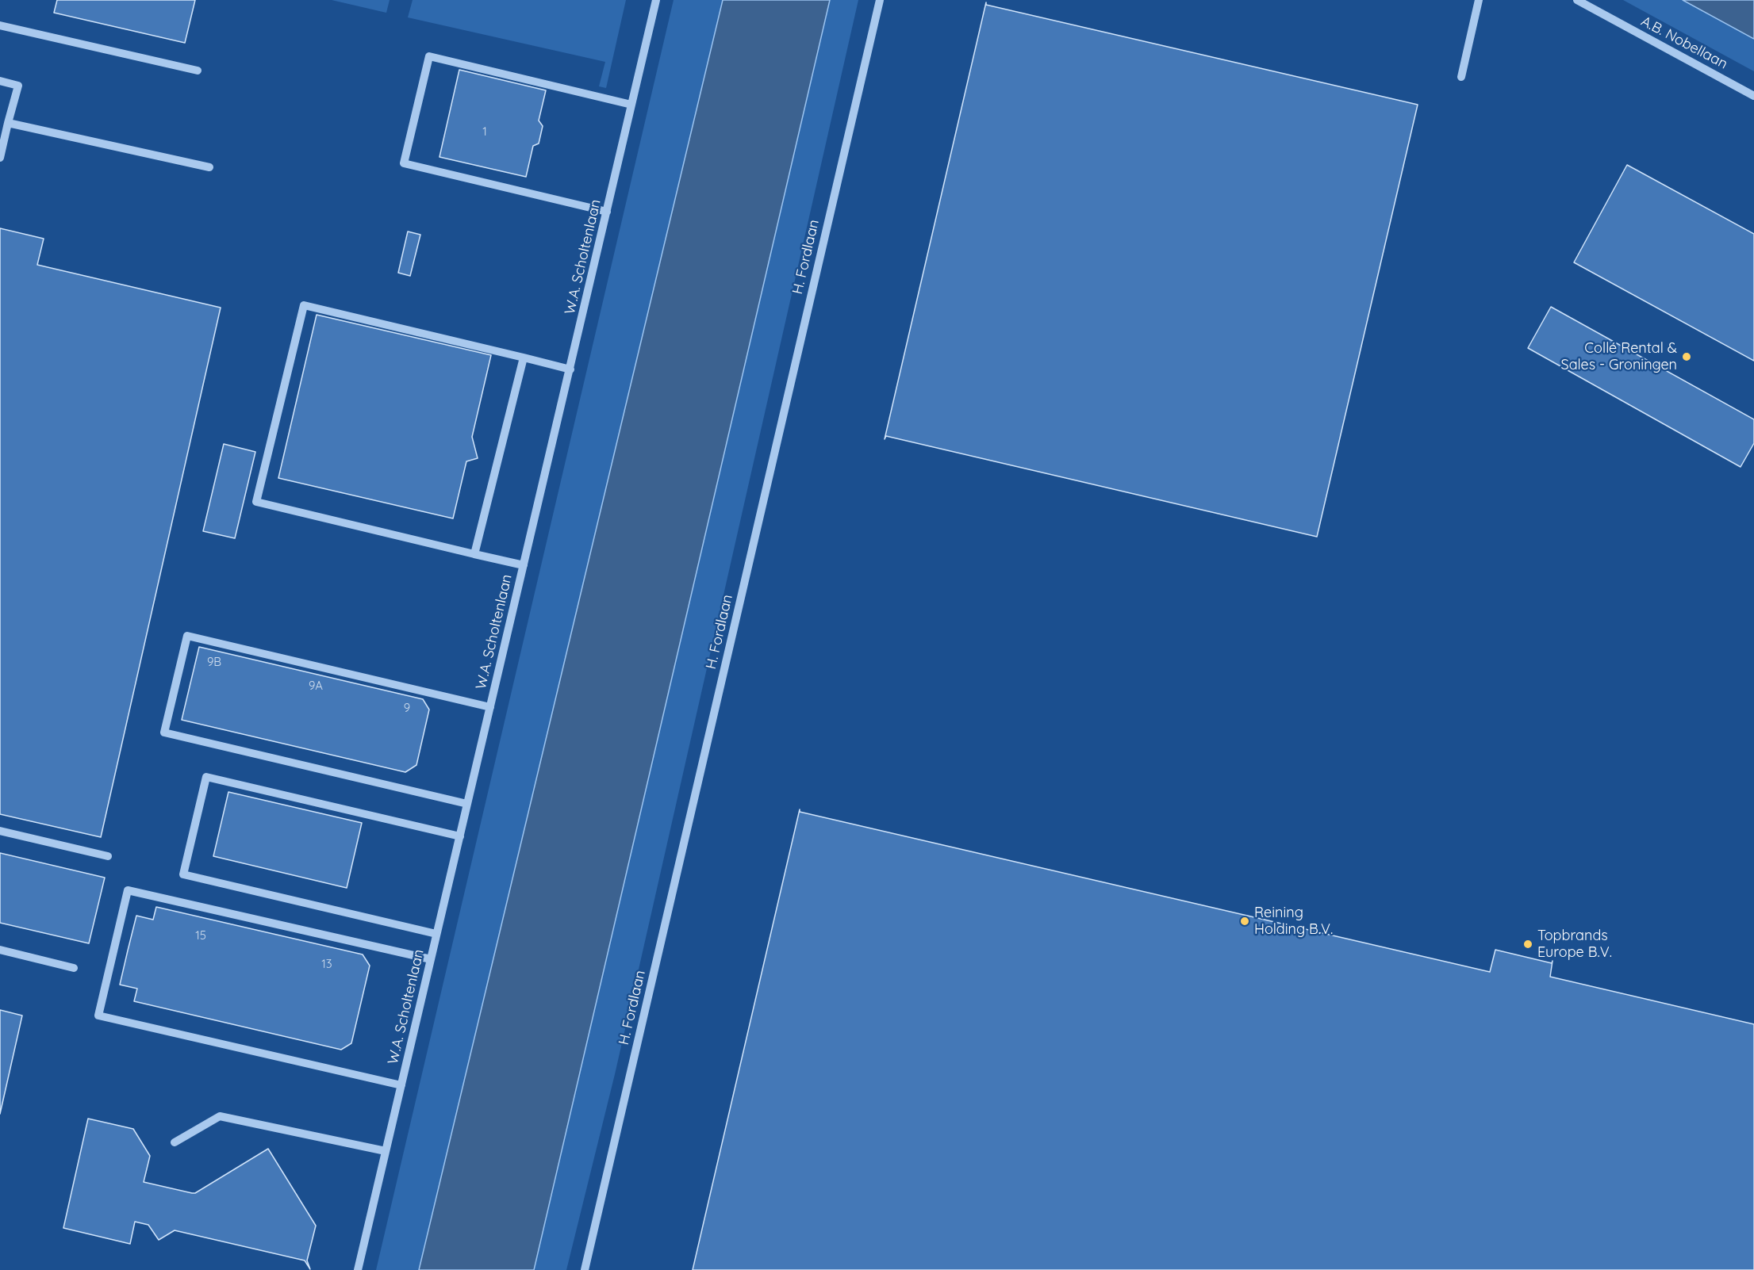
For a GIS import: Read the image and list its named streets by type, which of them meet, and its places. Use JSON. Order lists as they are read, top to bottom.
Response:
{
  "streets": {
    "street": ["A.B. Nobellaan", "W.A. Scholtenlaan", "H. Fordlaan"]
  },
  "places": ["Collé Rental & Sales - Groningen", "Reining Holding B.V.", "Topbrands Europe B.V."],
  "house_numbers": [
    "1",
    "9B",
    "9A",
    "9",
    "15",
    "13"
  ]
}
